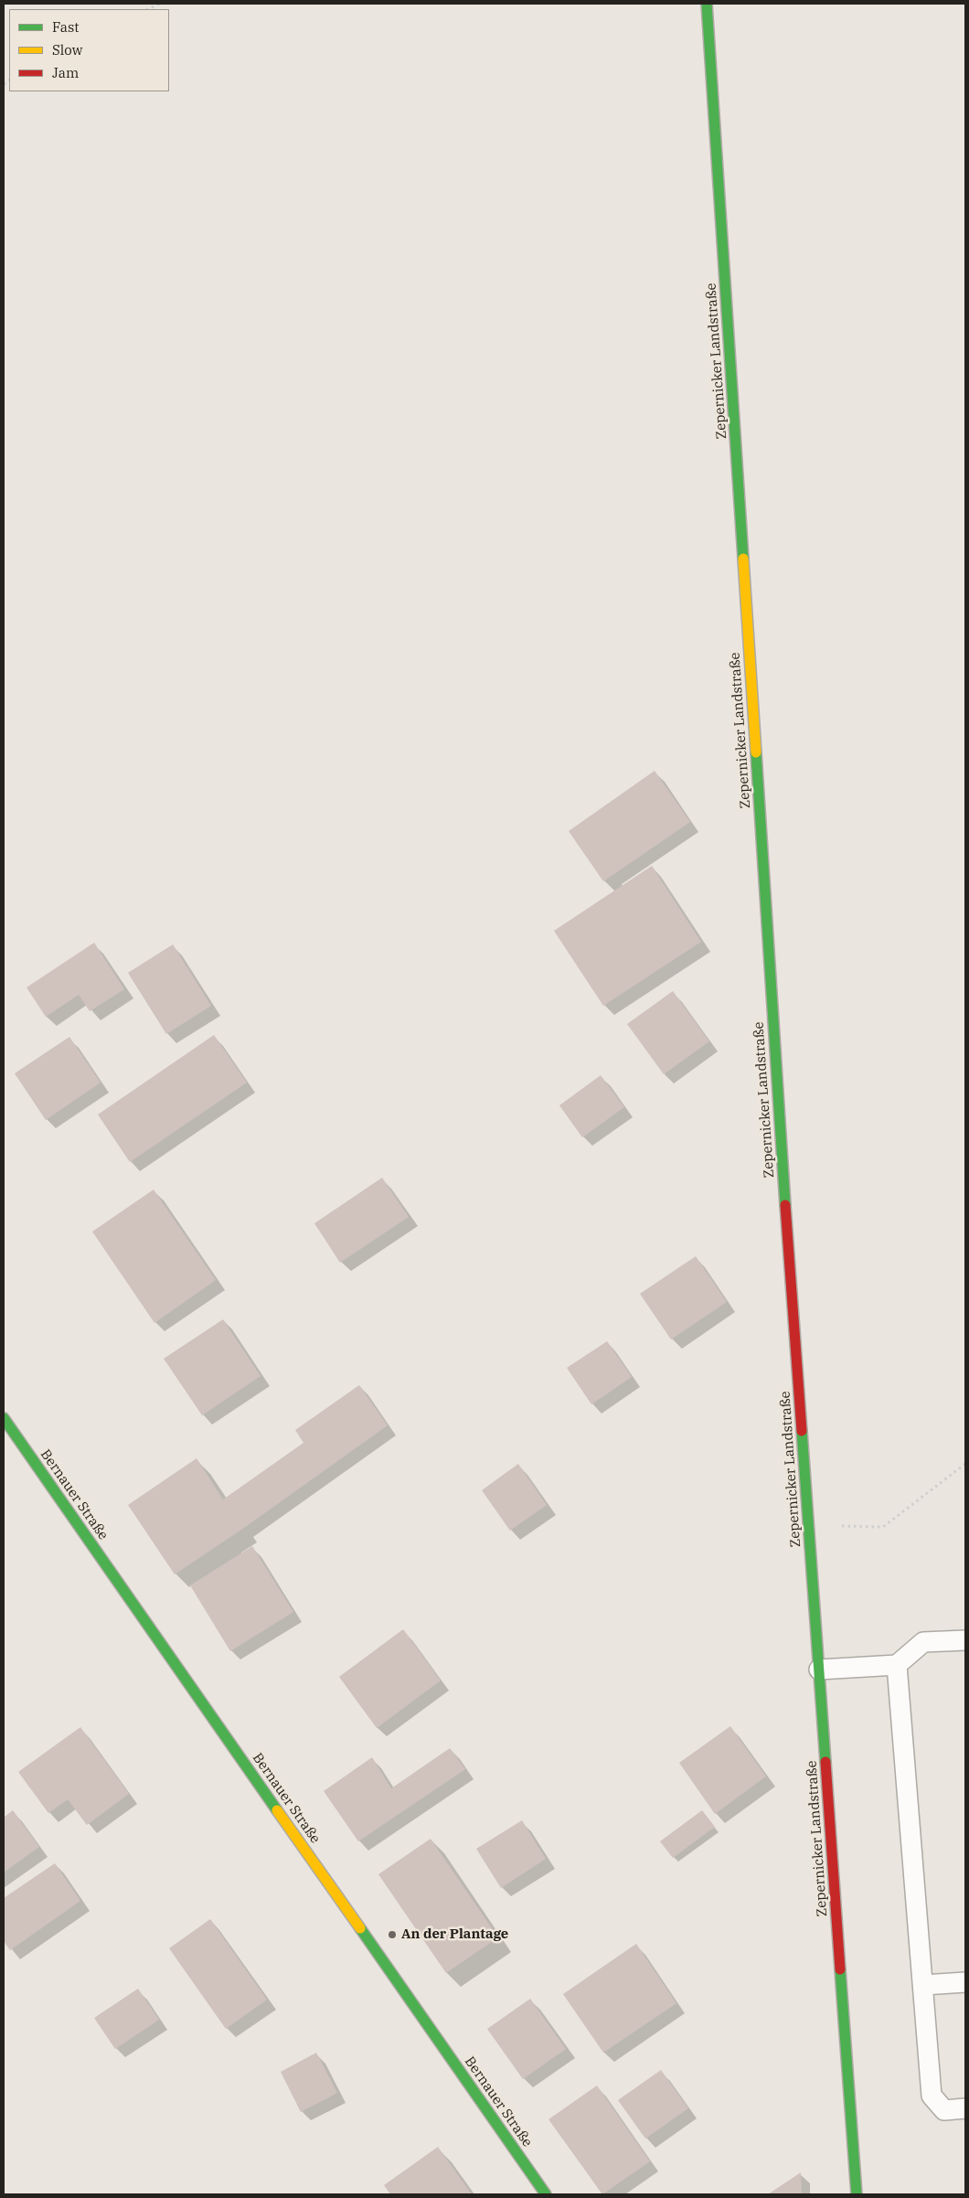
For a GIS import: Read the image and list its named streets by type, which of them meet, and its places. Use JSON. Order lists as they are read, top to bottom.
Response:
{
  "streets": {
    "street": ["Zepernicker Landstraße", "Bernauer Straße"]
  },
  "places": ["An der Plantage"],
  "legend": ["Fast", "Slow", "Jam"]
}
